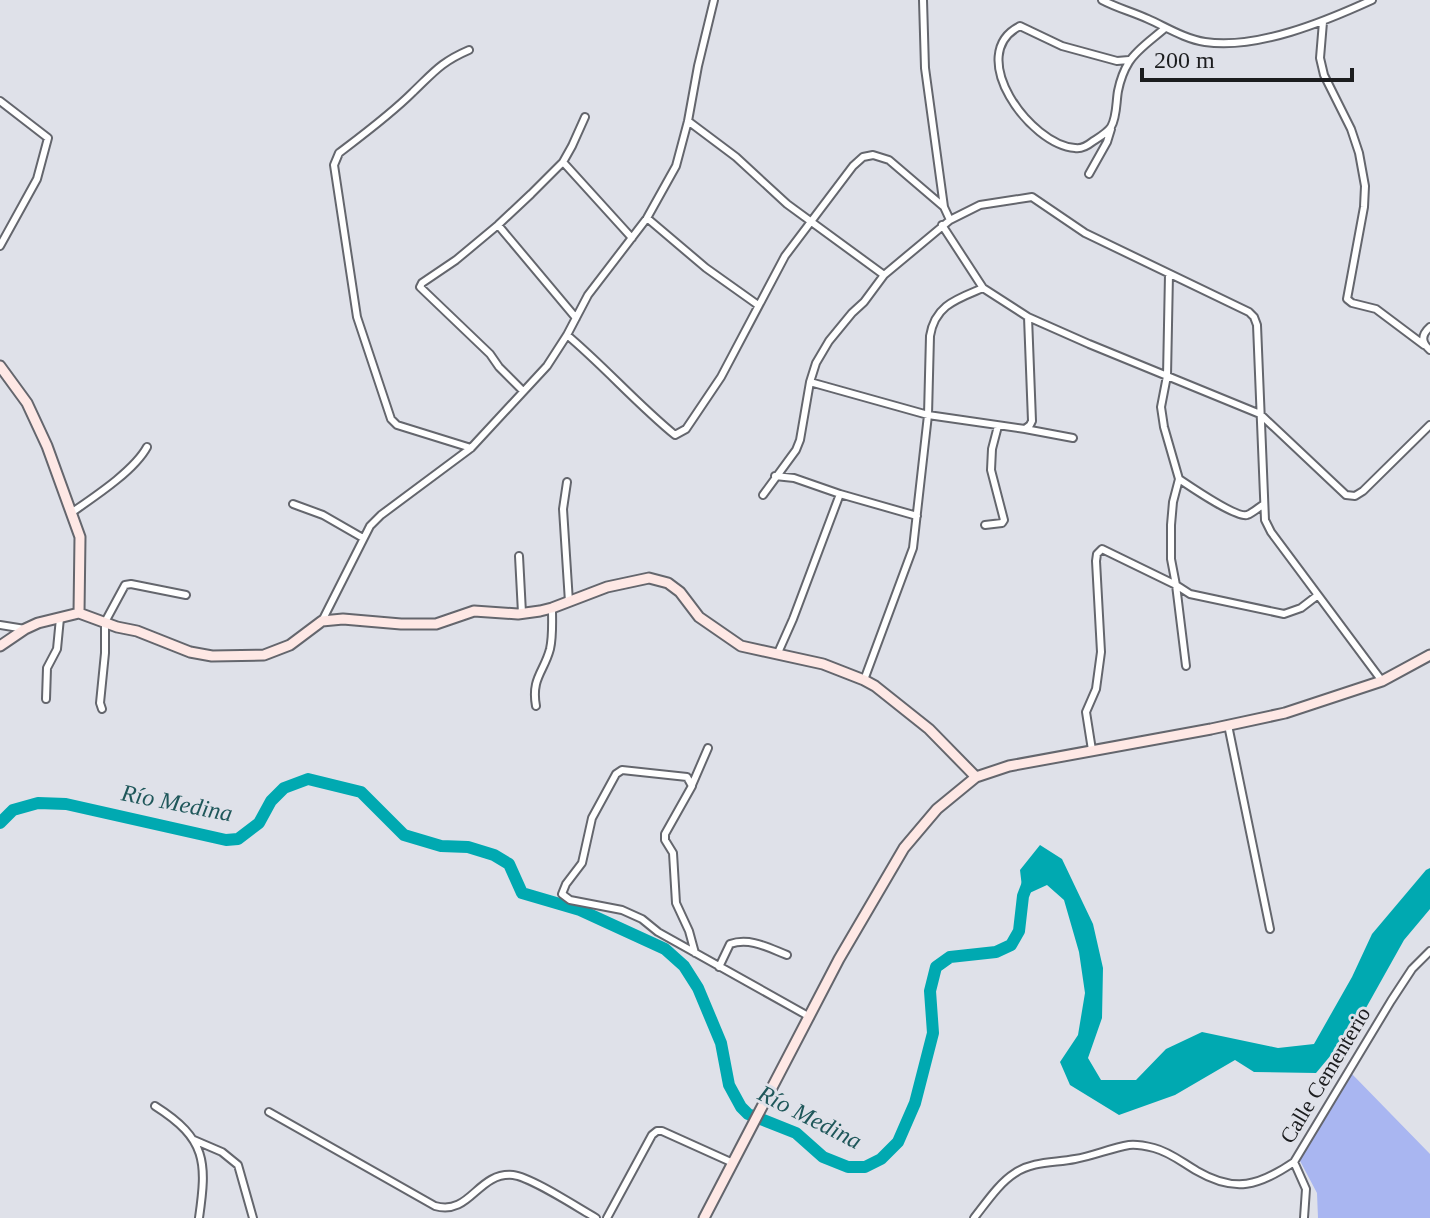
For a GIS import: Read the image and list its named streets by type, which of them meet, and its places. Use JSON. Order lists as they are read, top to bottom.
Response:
{
  "streets": {
    "street": ["Calle Cementerio"]
  },
  "water": ["Río Medina"],
  "scale_bar": "200 m"
}
